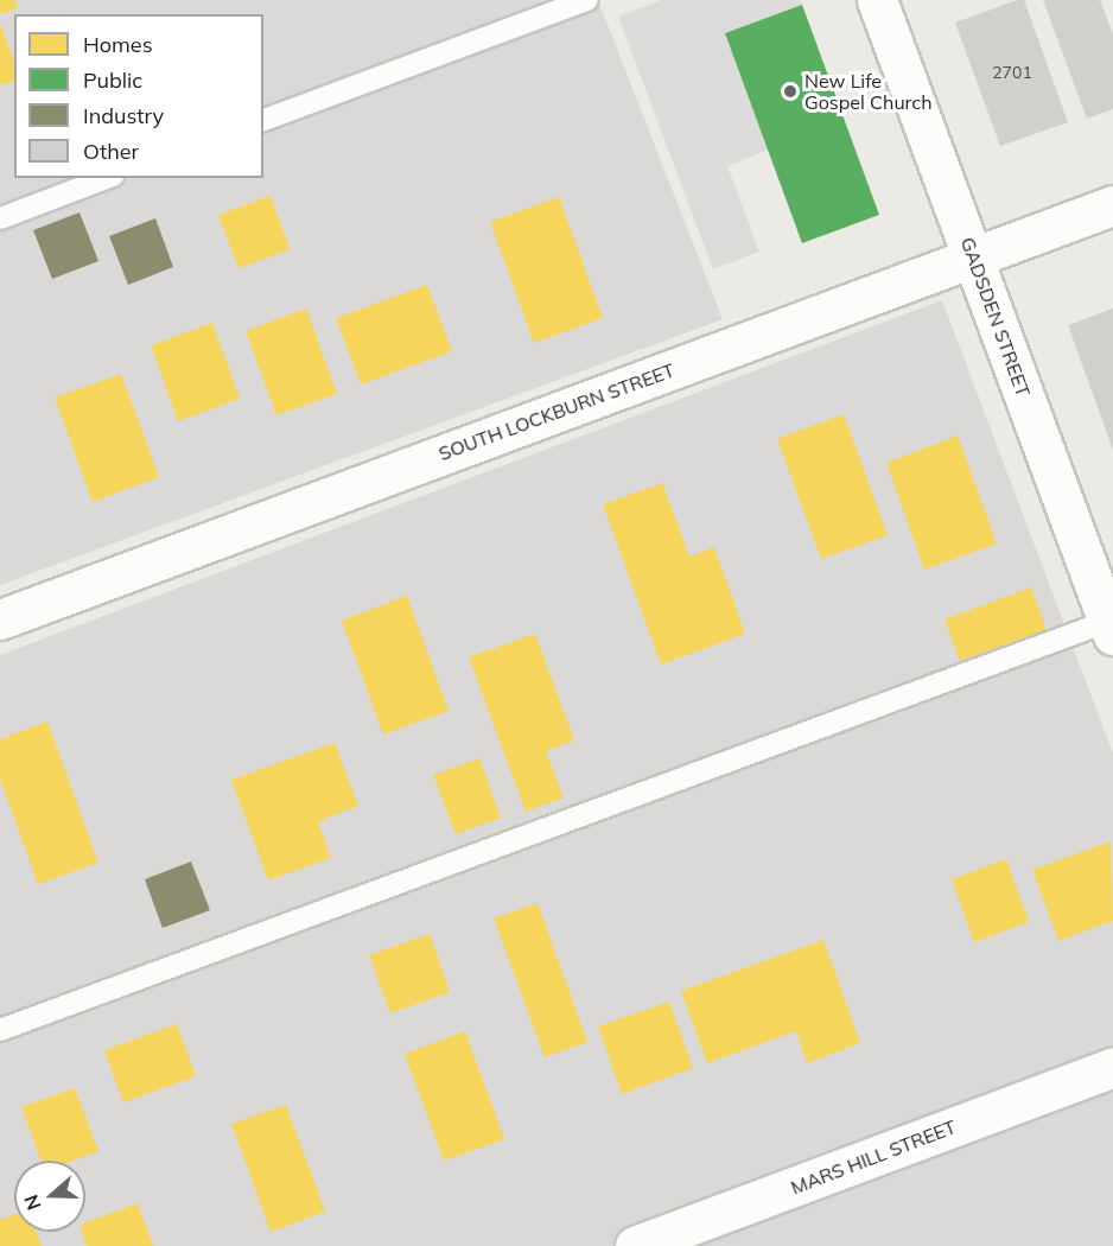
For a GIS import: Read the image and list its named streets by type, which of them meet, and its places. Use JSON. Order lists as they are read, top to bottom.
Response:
{
  "streets": {
    "street": ["GADSDEN STREET", "SOUTH LOCKBURN STREET", "MARS HILL STREET"]
  },
  "crossings": [
    ["GADSDEN STREET", "SOUTH LOCKBURN STREET"]
  ],
  "places": ["New Life Gospel Church"],
  "house_numbers": ["2701"],
  "legend": [
    "Homes",
    "Public",
    "Industry",
    "Other"
  ],
  "north": "left"
}
